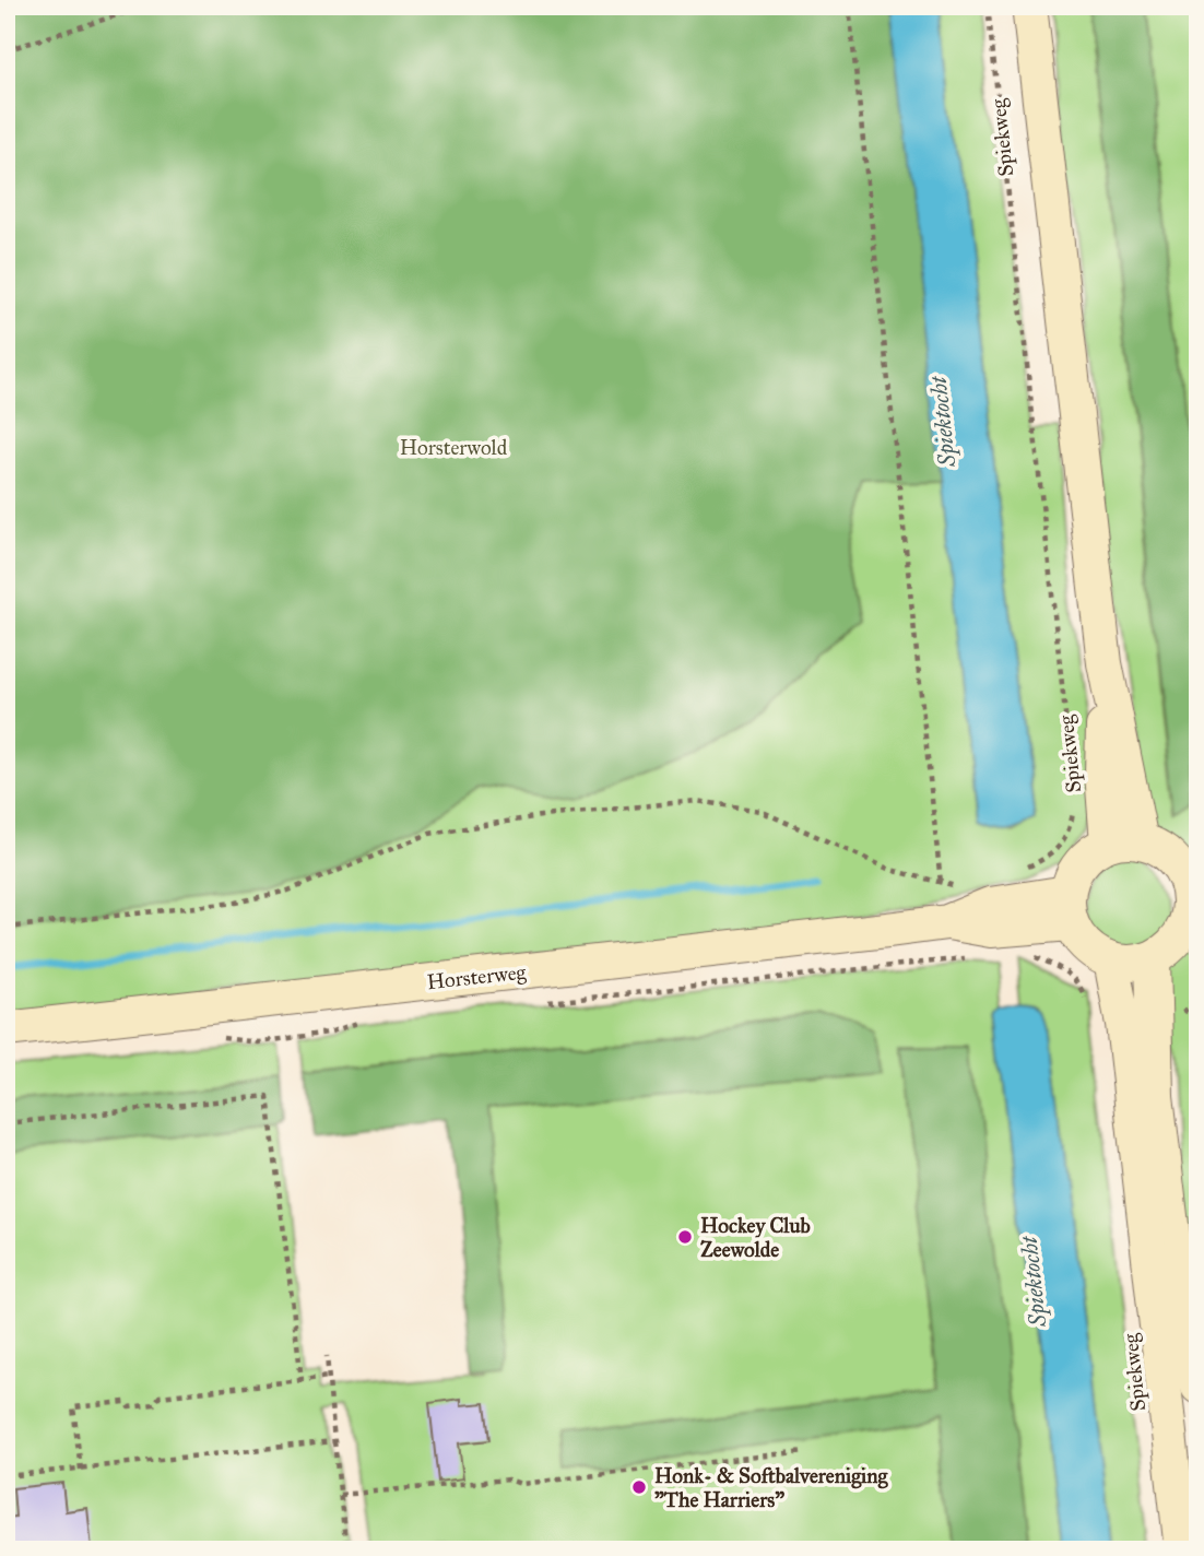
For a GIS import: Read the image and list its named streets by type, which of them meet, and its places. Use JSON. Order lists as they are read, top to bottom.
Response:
{
  "streets": {
    "main road": ["Spiekweg", "Horsterweg"]
  },
  "crossings": [
    ["Spiekweg", "Horsterweg"]
  ],
  "water": ["Spiektocht"],
  "parks": ["Horsterwold"],
  "places": ["Hockey Club Zeewolde", "Honk- & Softbalvereniging \"The Harriers\""]
}
